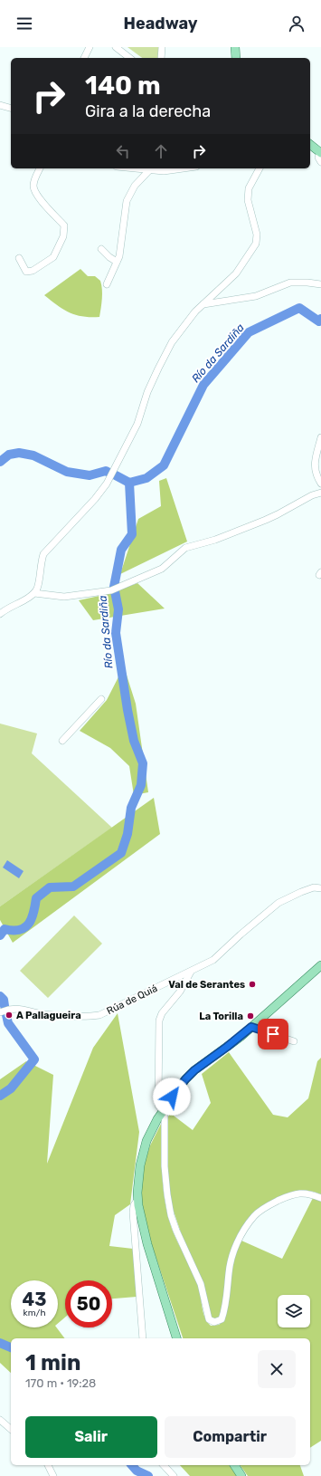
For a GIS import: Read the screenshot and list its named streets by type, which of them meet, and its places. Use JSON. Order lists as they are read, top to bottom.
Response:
{
  "streets": {
    "street": ["Rúa de Quiá"]
  },
  "water": ["Río da Sardiña"],
  "places": ["Val de Serantes", "A Pallagueira", "La Torilla"],
  "page": {
    "header": "Headway",
    "turn": ["140 m", "Gira a la derecha"],
    "speed": "43 km/h",
    "limit": "50",
    "heading": ["1 min", "170 m · 19:28"],
    "buttons": ["Salir", "Compartir"]
  }
}
